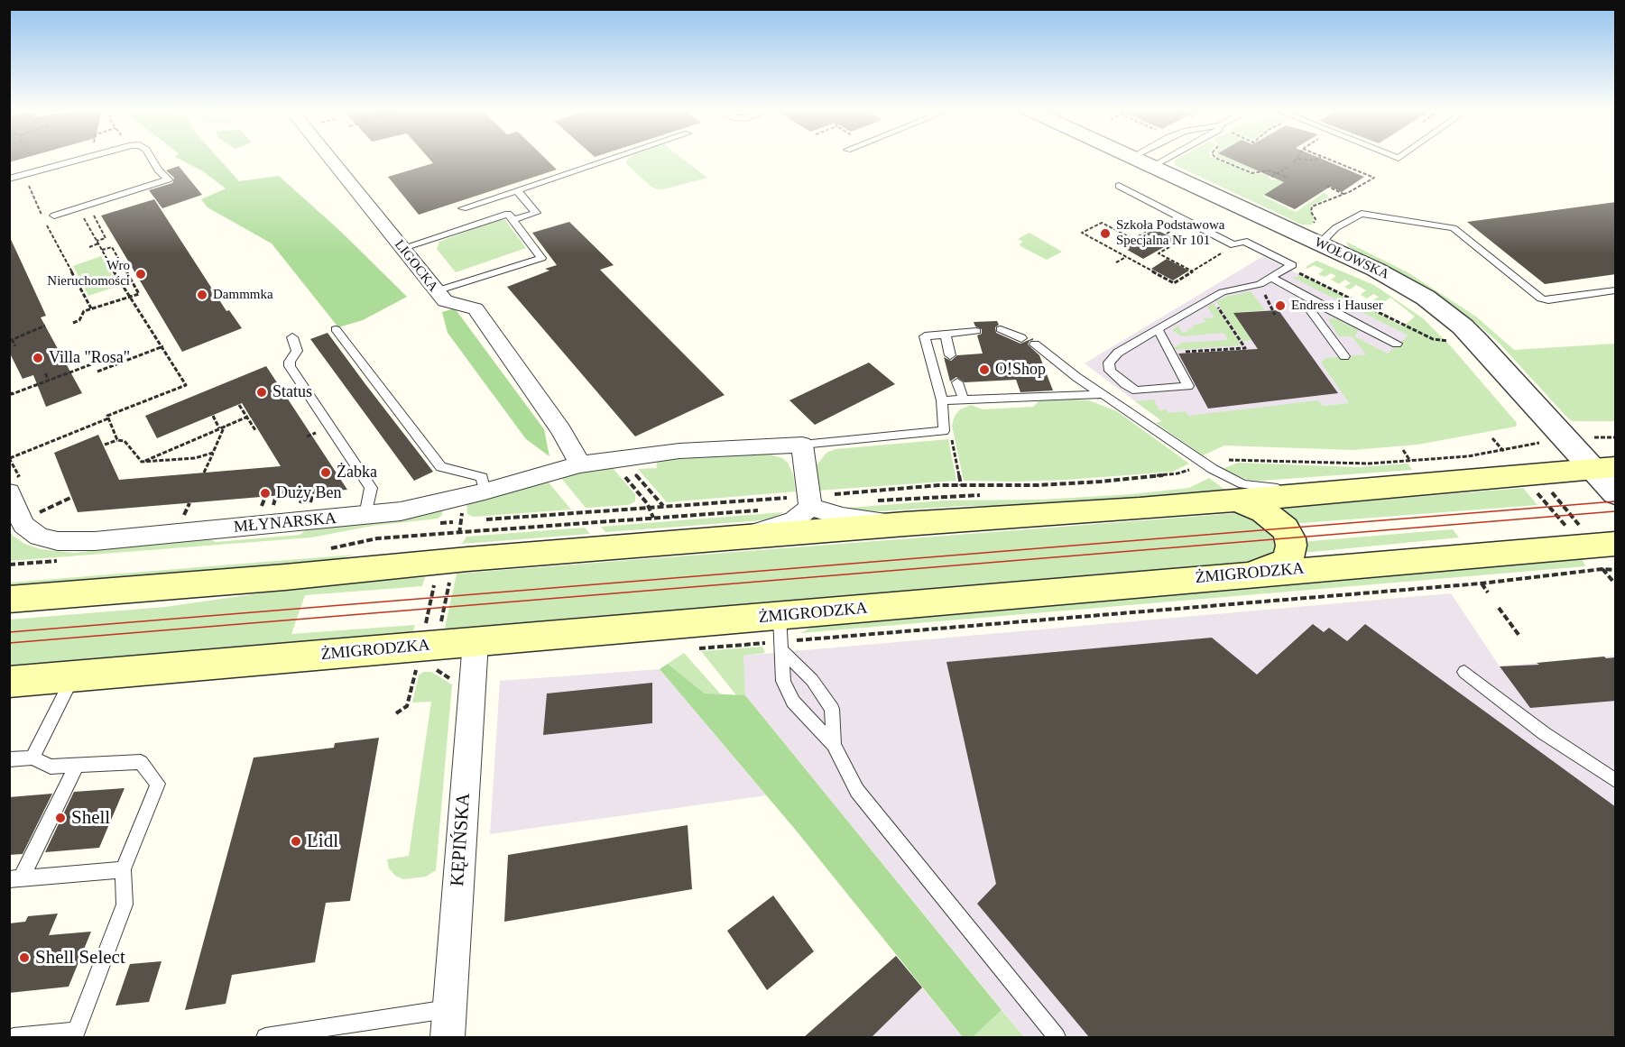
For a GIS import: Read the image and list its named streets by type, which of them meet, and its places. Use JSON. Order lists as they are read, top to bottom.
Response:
{
  "streets": {
    "main road": ["ŻMIGRODZKA"],
    "street": [
      "WOŁOWSKA",
      "LIGOCKA",
      "MŁYNARSKA",
      "KĘPIŃSKA"
    ]
  },
  "crossings": [
    ["LIGOCKA", "MŁYNARSKA"],
    ["ŻMIGRODZKA", "KĘPIŃSKA"]
  ],
  "places": [
    "Szkoła Podstawowa Specjalna Nr 101",
    "Wro Nieruchomości",
    "Dammmka",
    "Endress i Hauser",
    "Villa \"Rosa\"",
    "O!Shop",
    "Status",
    "Żabka",
    "Duży Ben",
    "Shell",
    "Lidl",
    "Shell Select"
  ]
}
